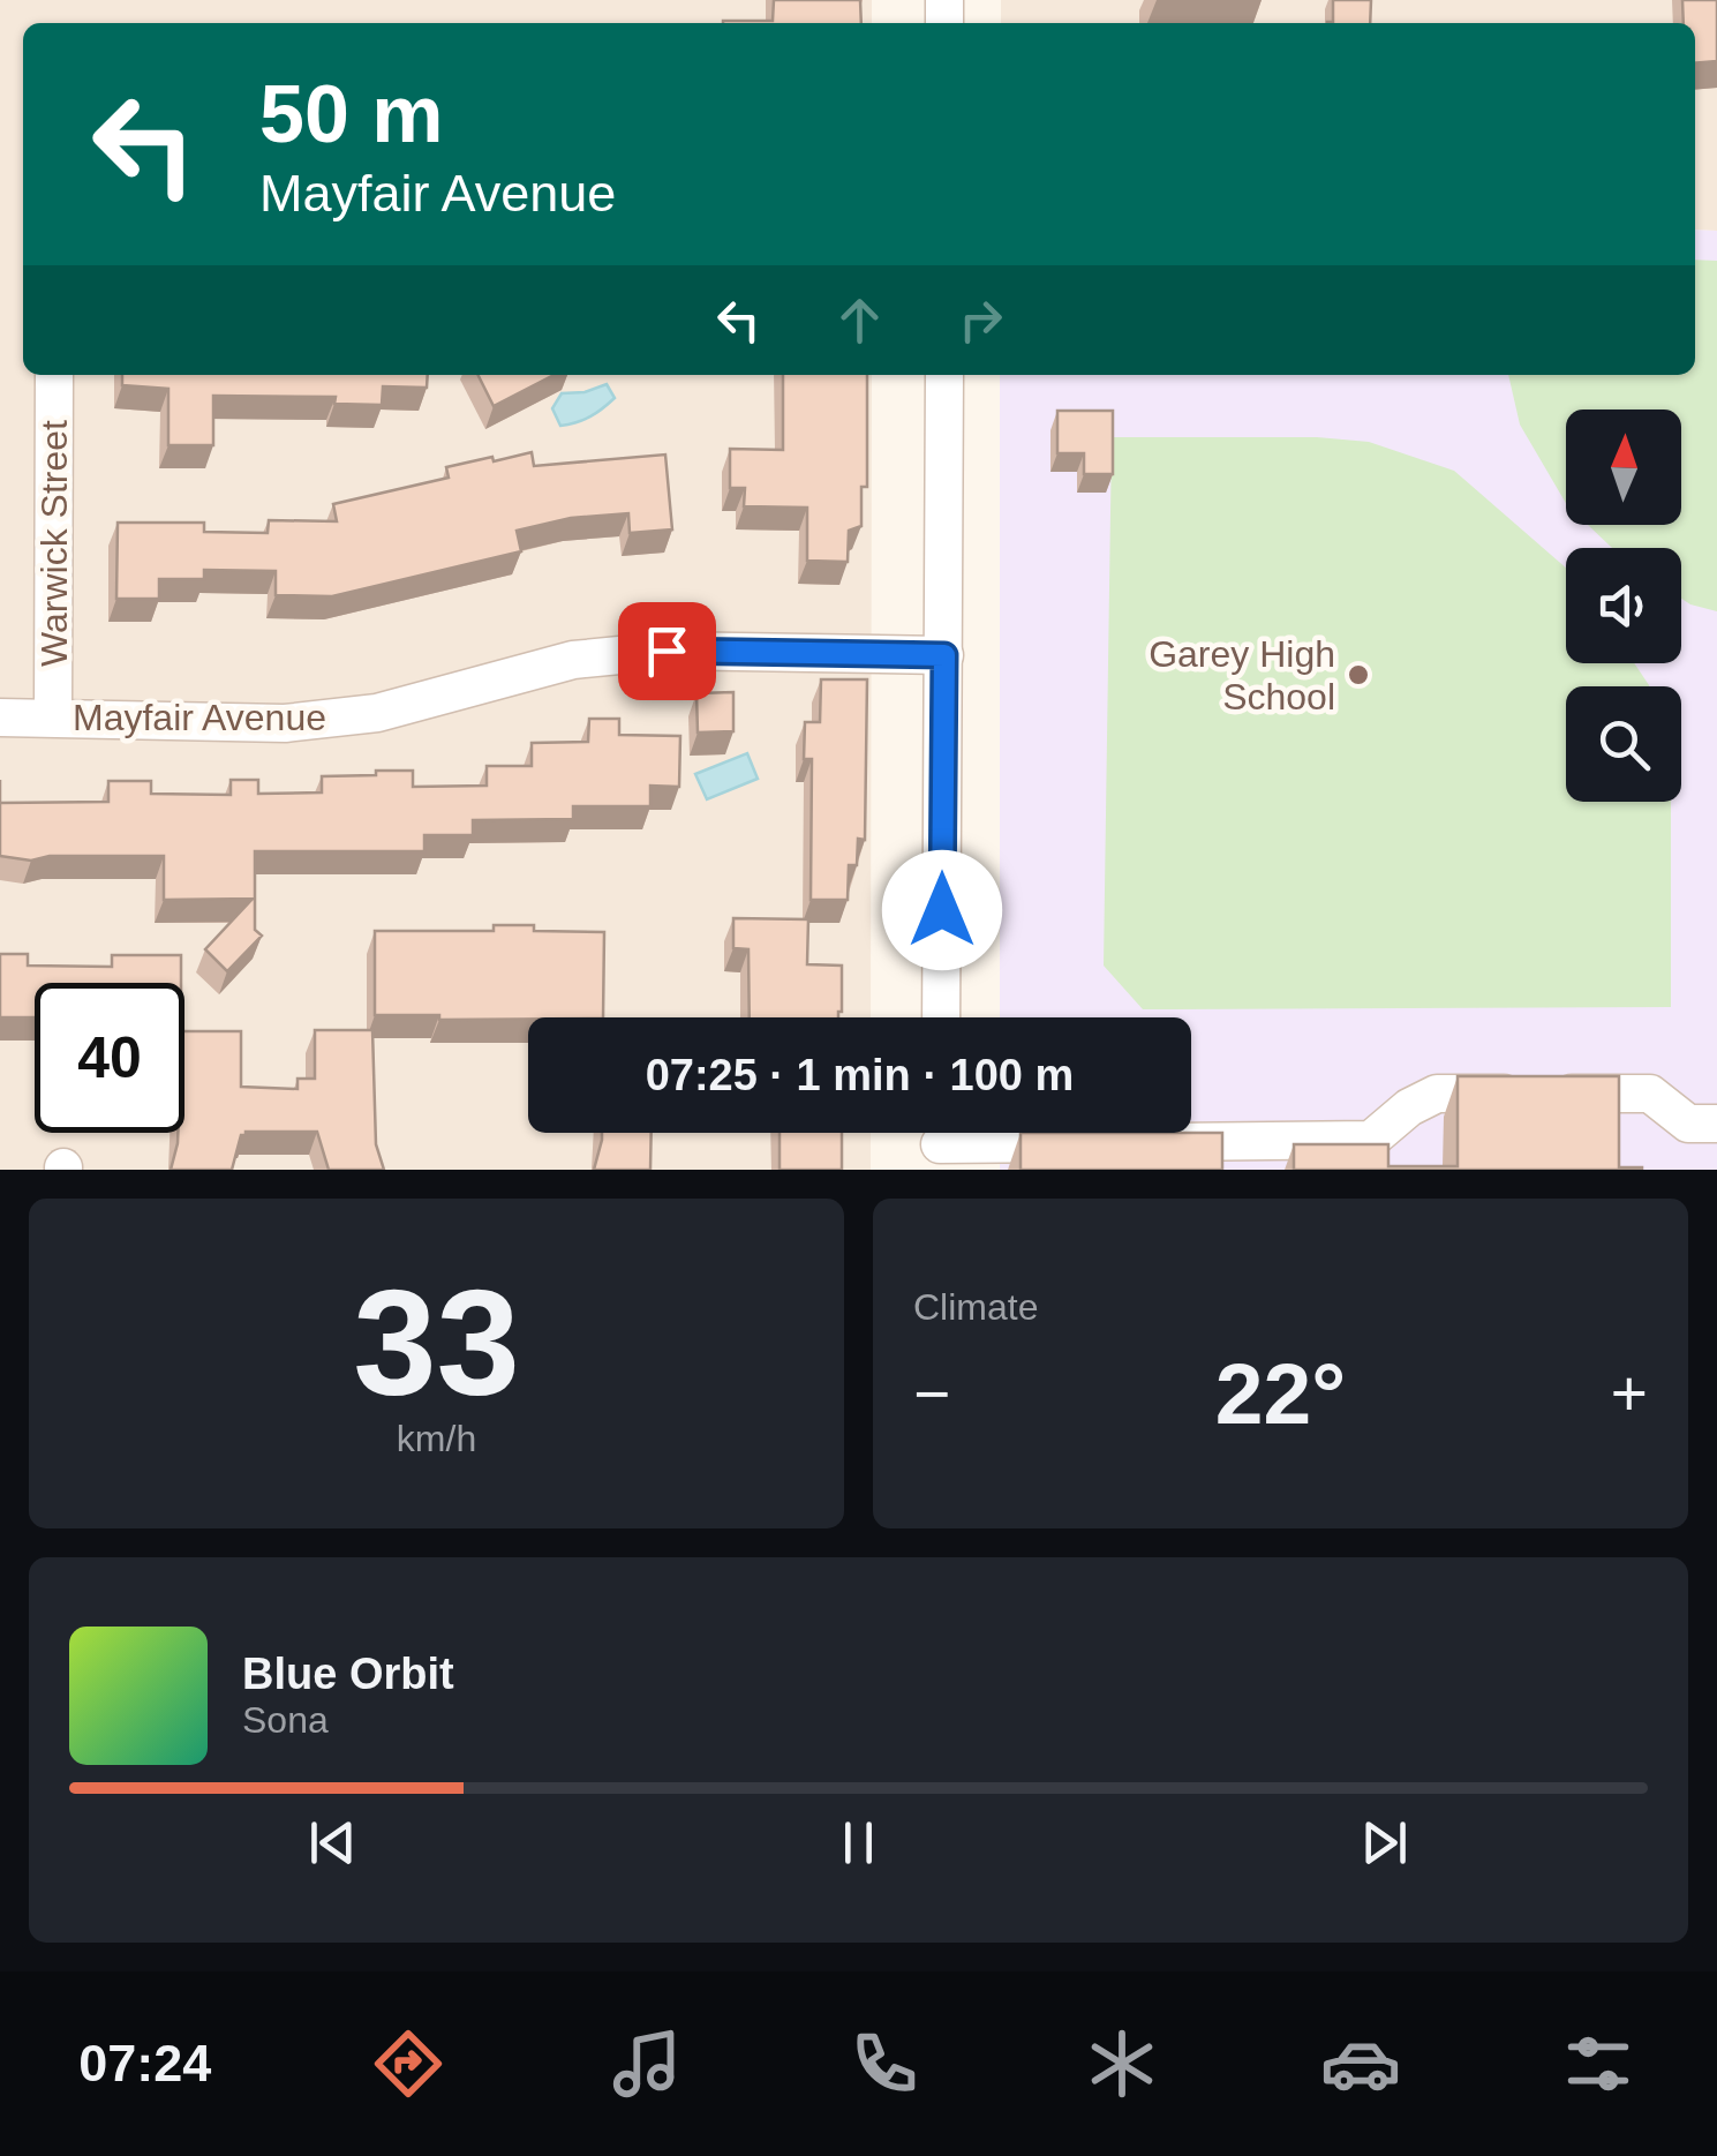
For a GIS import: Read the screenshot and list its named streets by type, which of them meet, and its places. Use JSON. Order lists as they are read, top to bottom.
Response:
{
  "streets": {
    "street": ["Warwick Street", "Mayfair Avenue"]
  },
  "crossings": [
    ["Warwick Street", "Mayfair Avenue"]
  ],
  "places": ["Garey High School"],
  "north": "top",
  "page": {
    "turn": ["50 m", "Mayfair Avenue"],
    "limit": "40",
    "trip": "07:25 · 1 min · 100 m",
    "tile": [
      ["33", "km/h"],
      "Climate"
    ],
    "heat": ["−", "22°", "+"],
    "song": ["Blue Orbit", "Sona"],
    "tabs": "07:24"
  }
}
